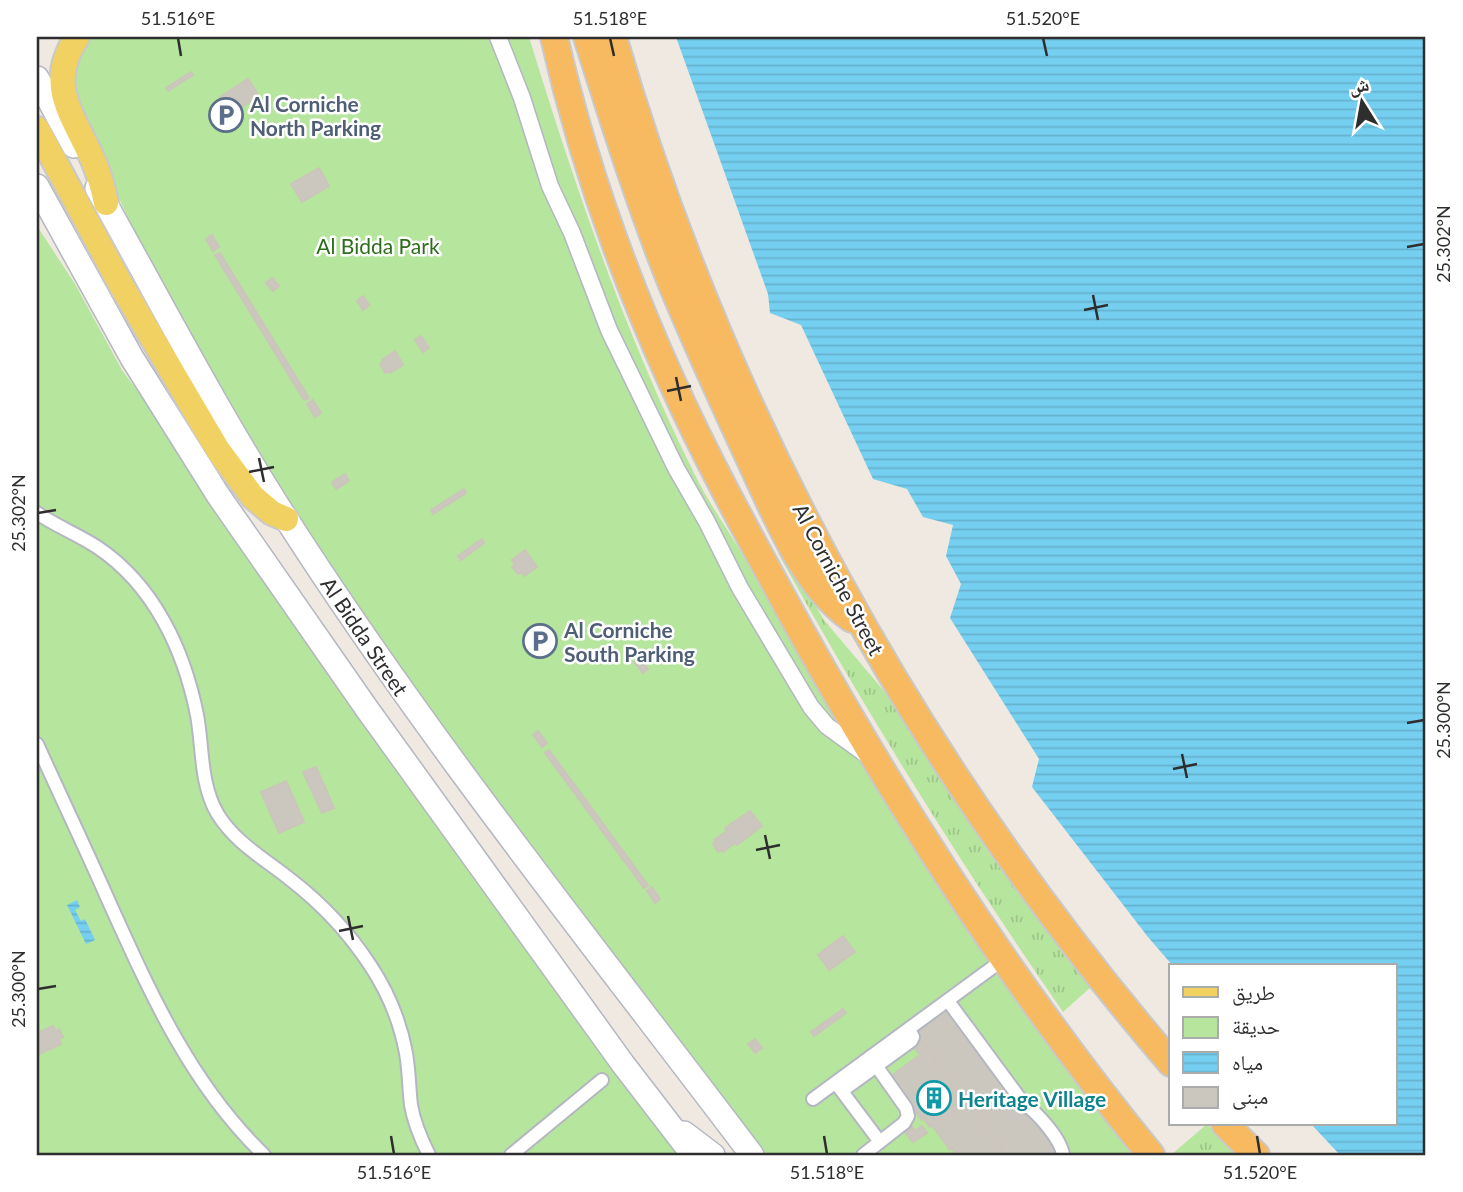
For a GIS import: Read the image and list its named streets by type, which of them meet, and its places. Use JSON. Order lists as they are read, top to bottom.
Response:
{
  "streets": {
    "highway": ["Al Corniche Street"],
    "main road": ["Al Bidda Street"]
  },
  "parks": ["Al Bidda Park"],
  "places": {
    "parking": ["Al Corniche North Parking", "Al Corniche South Parking"],
    "building": ["Heritage Village"]
  },
  "legend": [
    "طريق",
    "حديقة",
    "مياه",
    "مبنى"
  ],
  "north": "top",
  "coordinates": [
    "51.516°E",
    "51.518°E",
    "51.520°E",
    "25.302°N",
    "25.300°N"
  ]
}
